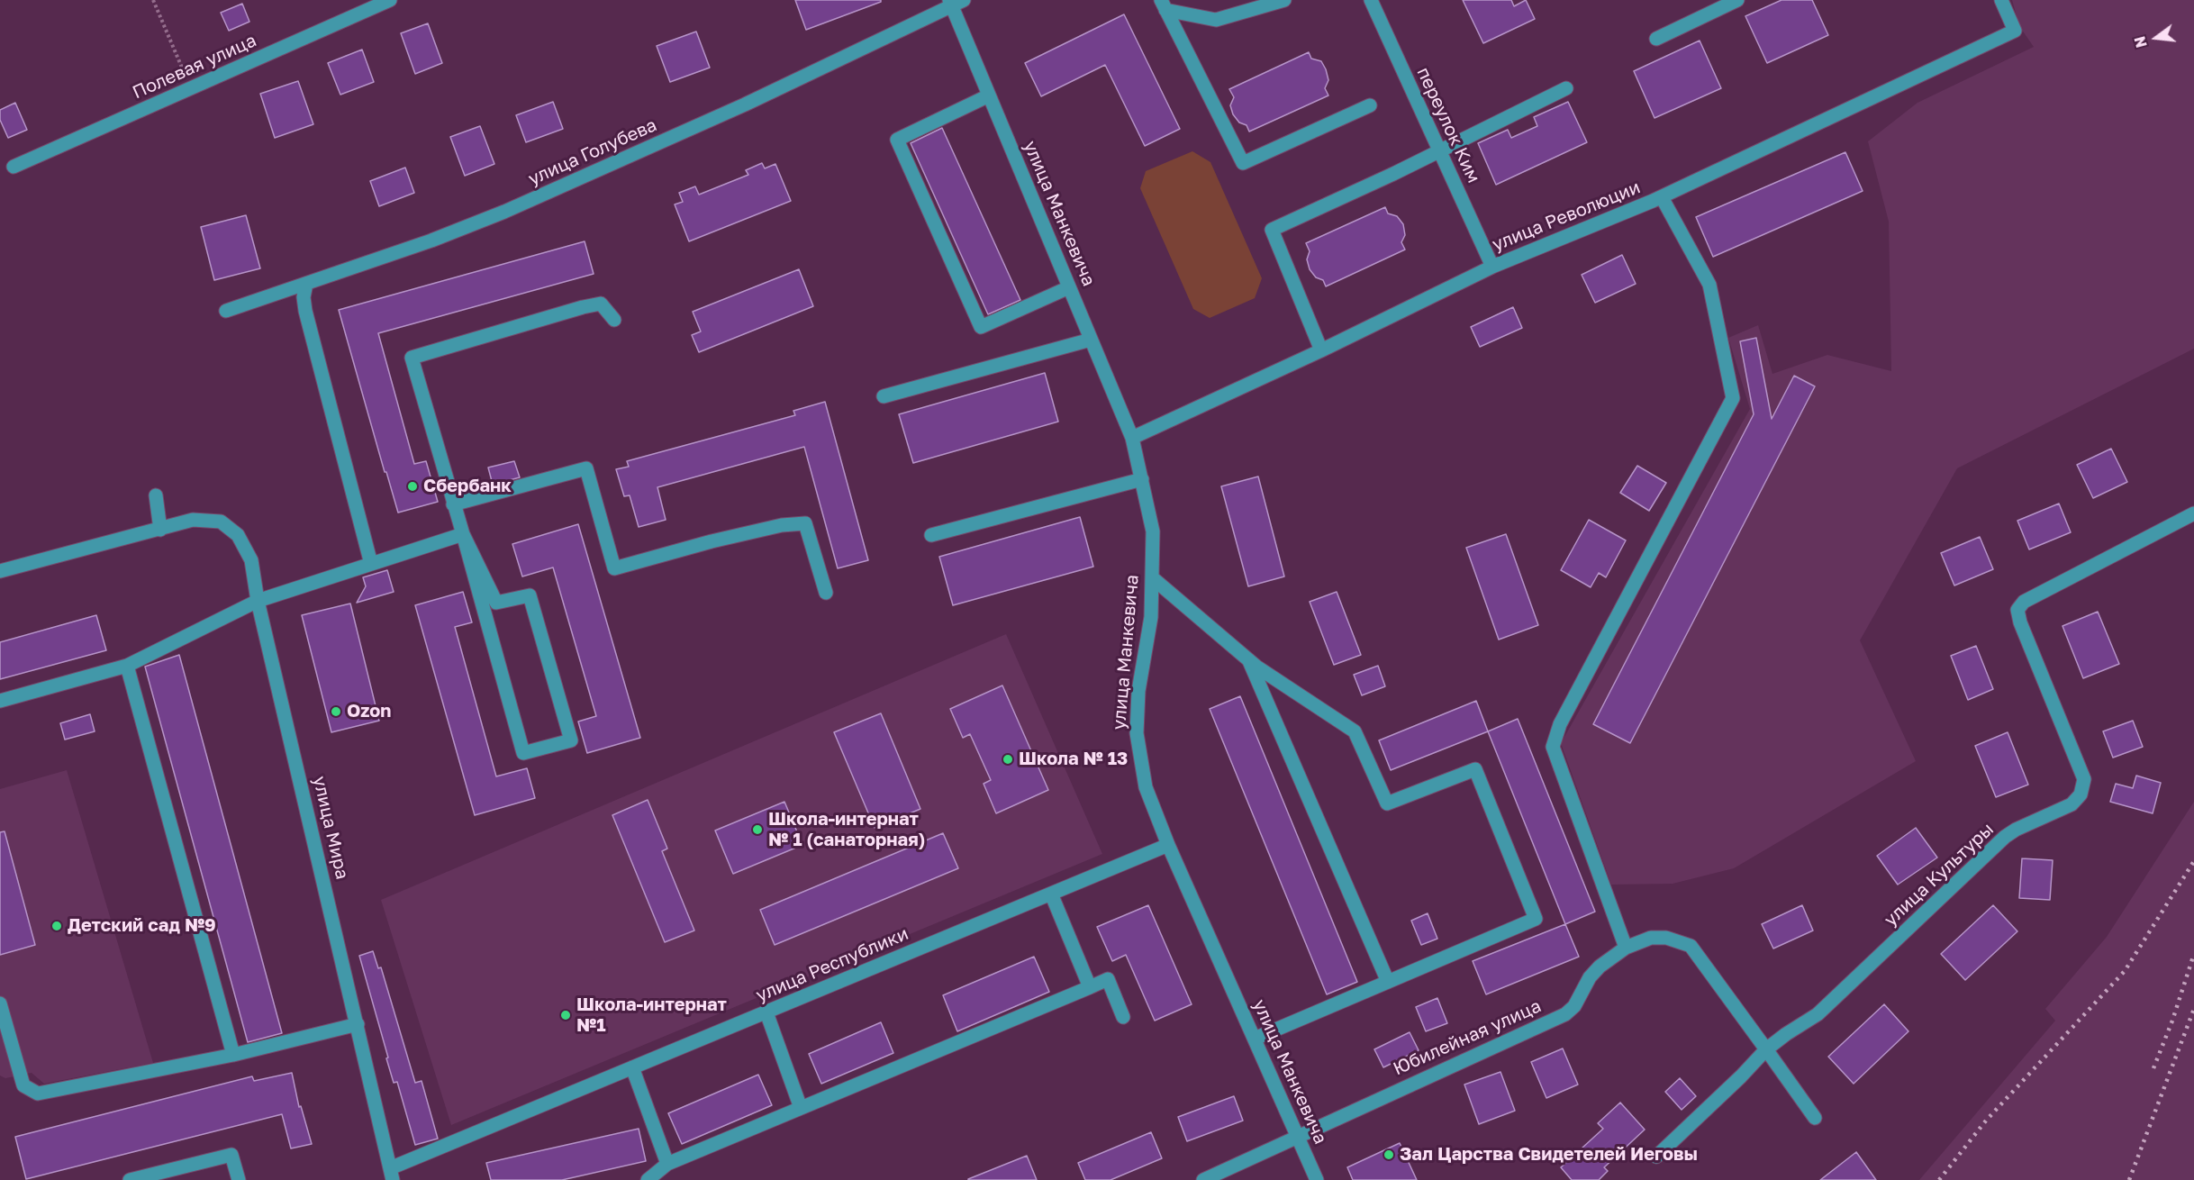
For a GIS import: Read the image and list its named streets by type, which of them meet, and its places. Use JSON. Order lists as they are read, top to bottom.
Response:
{
  "streets": {
    "street": [
      "Полевая улица",
      "переулок Ким",
      "улица Голубева",
      "улица Манкевича",
      "улица Революции",
      "улица Мира",
      "улица Культуры",
      "улица Республики",
      "Юбилейная улица"
    ]
  },
  "crossings": [
    ["переулок Ким", "улица Революции"],
    ["улица Голубева", "улица Манкевича"],
    ["улица Манкевича", "улица Революции"],
    ["улица Манкевича", "улица Республики"],
    ["улица Манкевича", "Юбилейная улица"],
    ["улица Мира", "улица Республики"],
    ["улица Культуры", "Юбилейная улица"]
  ],
  "places": [
    "Сбербанк",
    "Ozon",
    "Школа № 13",
    "Школа-интернат № 1 (санаторная)",
    "Детский сад №9",
    "Школа-интернат №1",
    "Зал Царства Свидетелей Иеговы"
  ],
  "north": "left"
}
